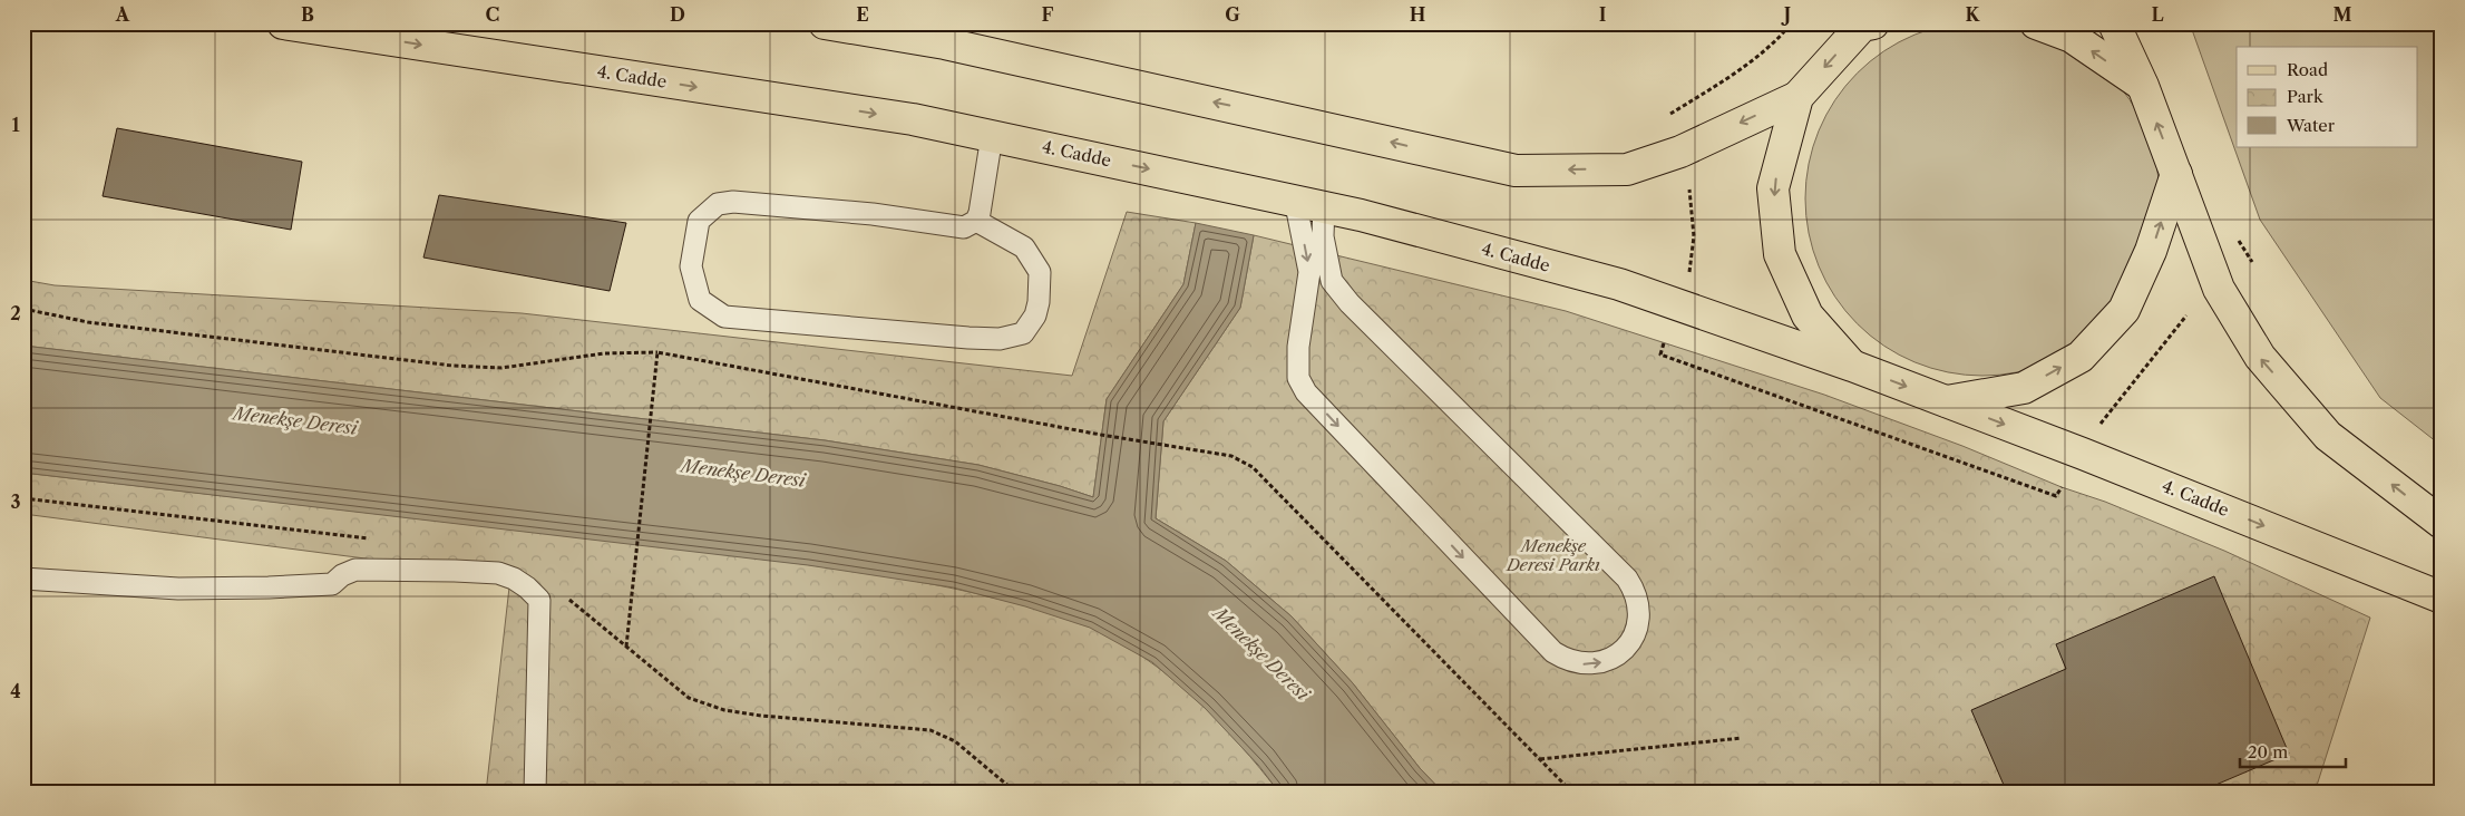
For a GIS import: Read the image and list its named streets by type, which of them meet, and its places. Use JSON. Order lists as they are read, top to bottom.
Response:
{
  "streets": {
    "main road": ["4. Cadde"]
  },
  "water": ["Menekşe Deresi"],
  "parks": ["Menekşe Deresi Parkı"],
  "legend": ["Road", "Park", "Water"],
  "scale_bar": "20 m",
  "grid": {
    "columns": [
      "A",
      "B",
      "C",
      "D",
      "E",
      "F",
      "G",
      "H",
      "I",
      "J",
      "K",
      "L",
      "M"
    ],
    "rows": [
      "1",
      "2",
      "3",
      "4"
    ]
  }
}
